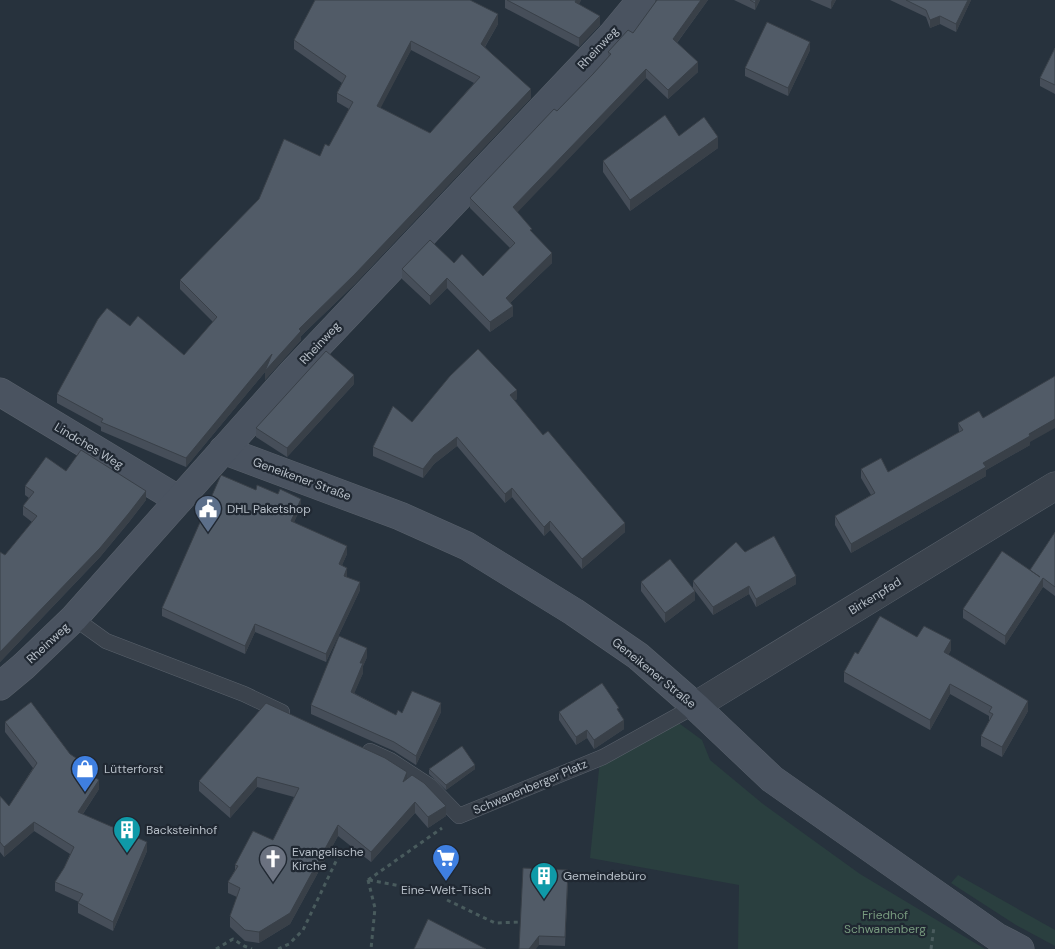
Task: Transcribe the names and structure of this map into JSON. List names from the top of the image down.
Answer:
{
  "streets": {
    "street": [
      "Rheinweg",
      "Lindches Weg",
      "Geneikener Straße",
      "Birkenpfad"
    ],
    "lane": ["Schwanenberger Platz"]
  },
  "crossings": [
    ["Rheinweg", "Lindches Weg"],
    ["Rheinweg", "Geneikener Straße"],
    ["Geneikener Straße", "Birkenpfad"],
    ["Geneikener Straße", "Schwanenberger Platz"],
    ["Birkenpfad", "Schwanenberger Platz"]
  ],
  "parks": ["Friedhof Schwanenberg"],
  "places": {
    "public building": ["DHL Paketshop"],
    "shop": ["Lütterforst"],
    "building": ["Backsteinhof", "Gemeindebüro"],
    "supermarket": ["Eine-Welt-Tisch"],
    "church": ["Evangelische Kirche"]
  }
}
